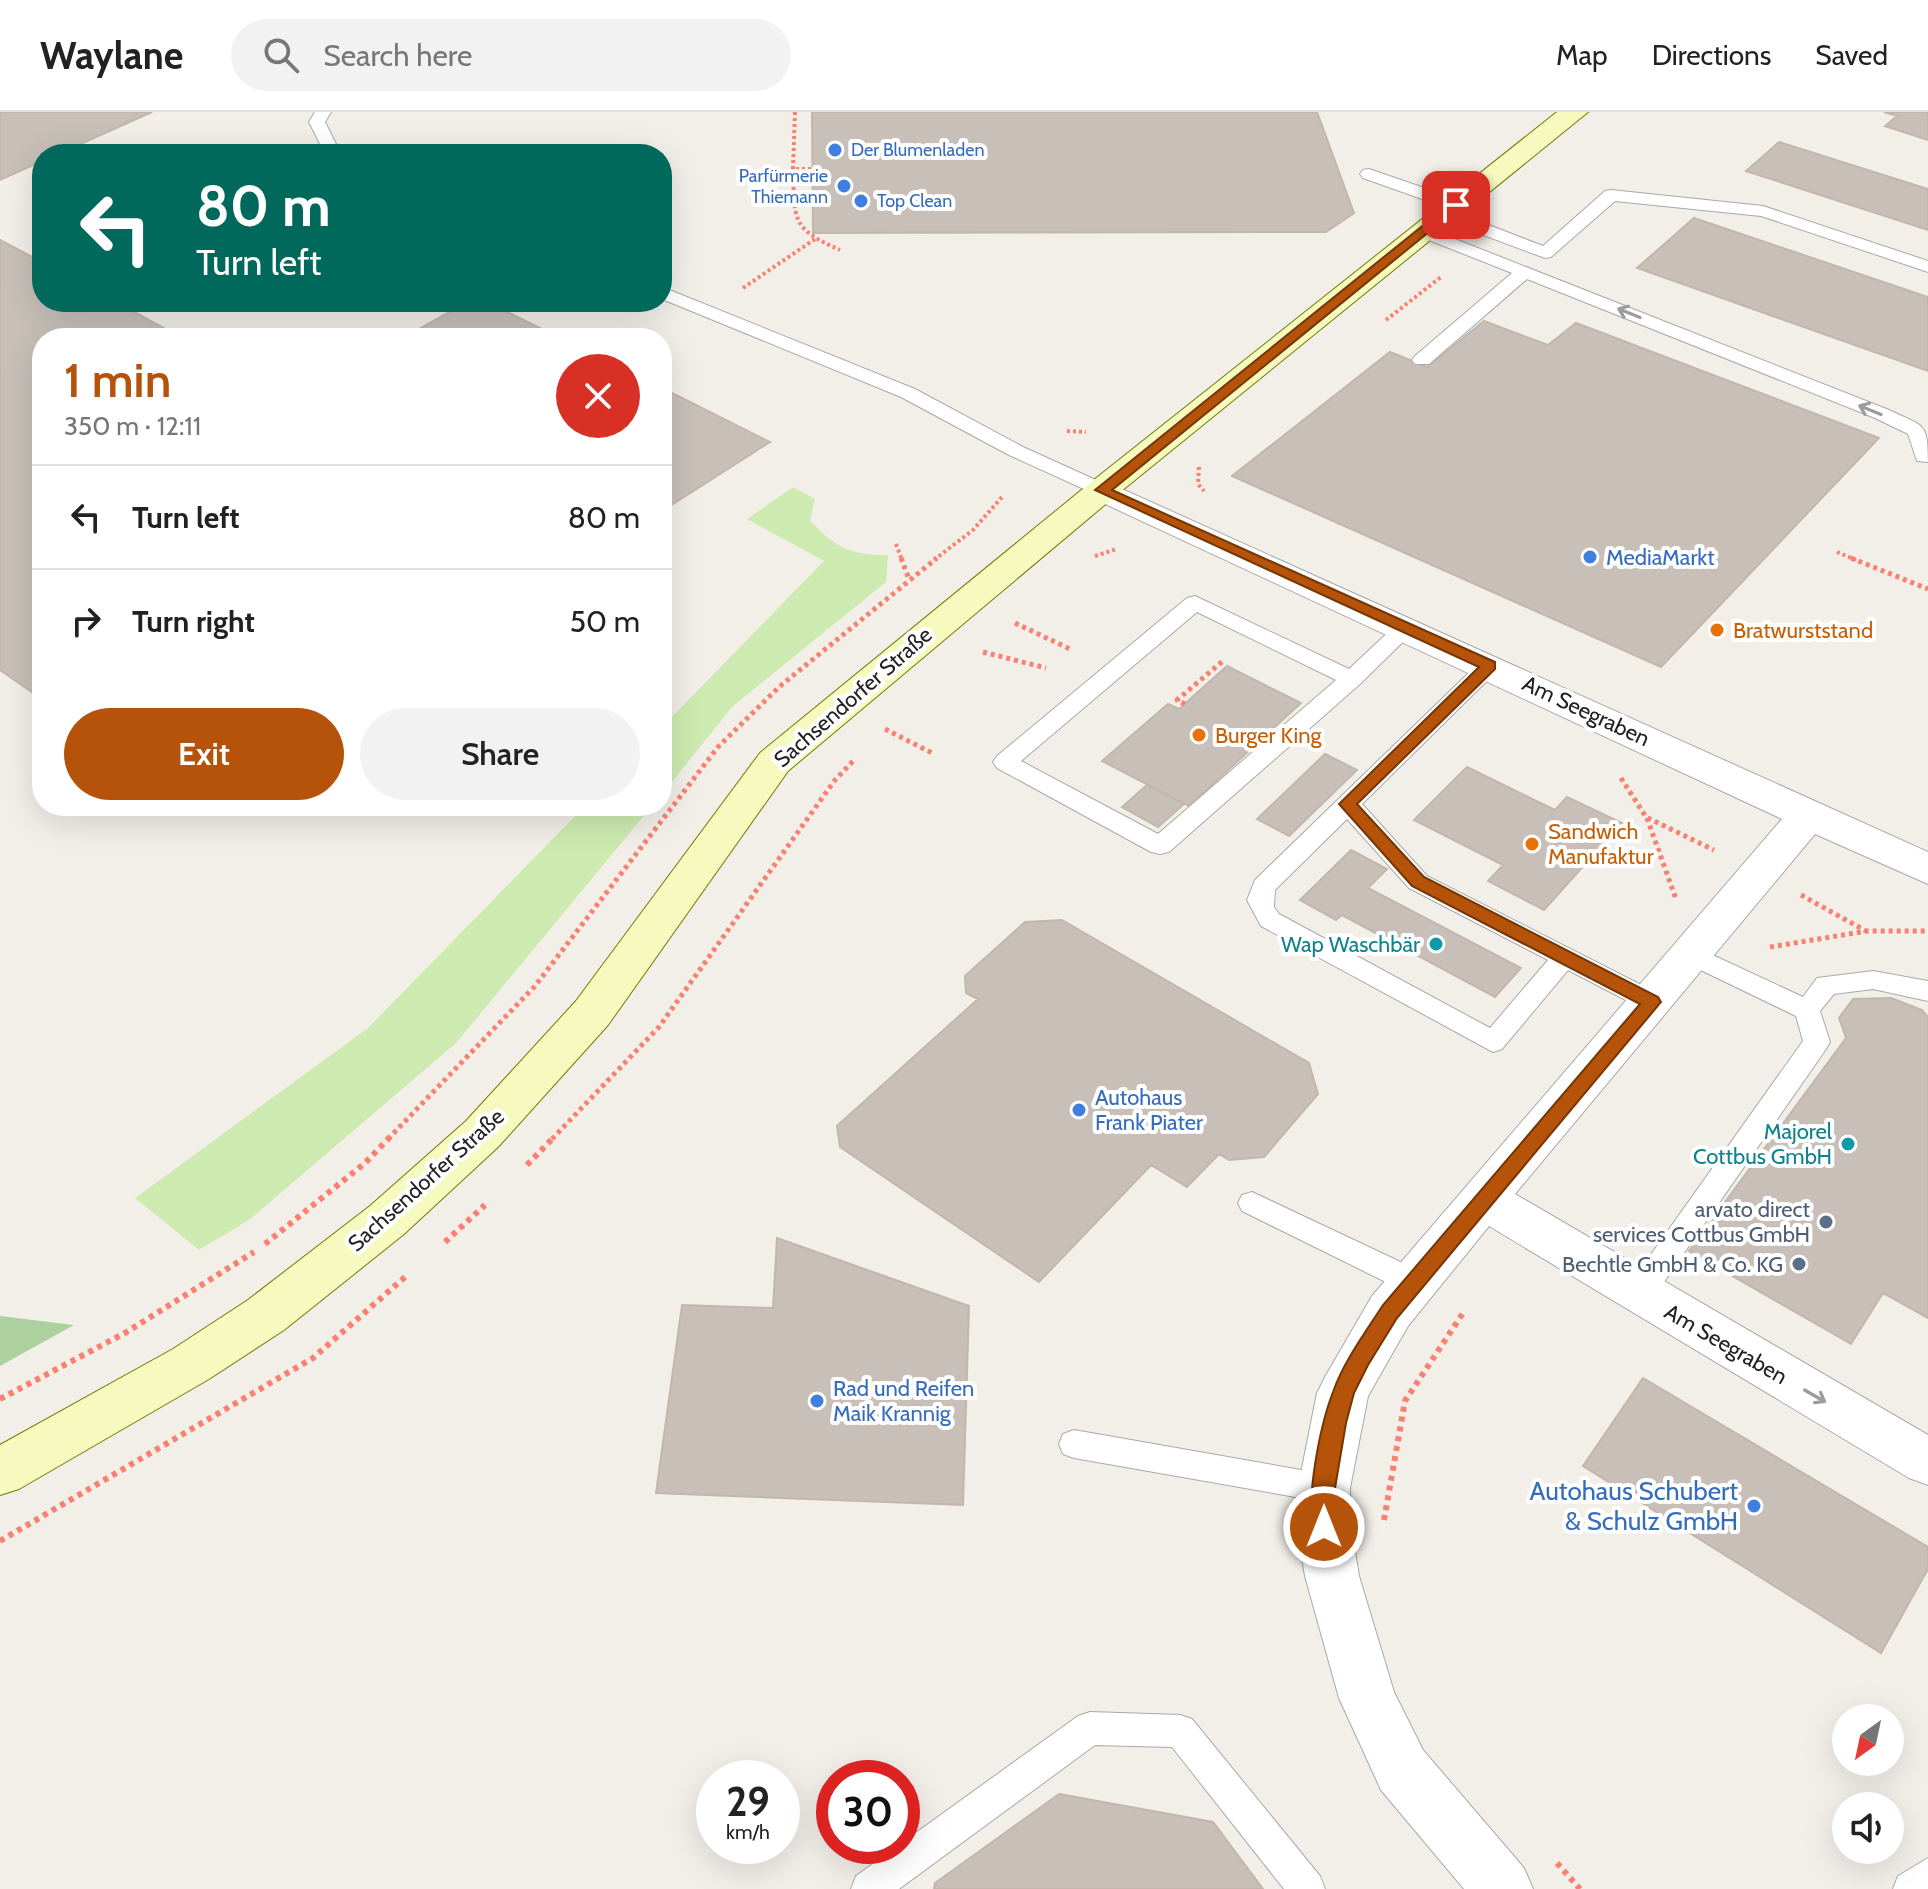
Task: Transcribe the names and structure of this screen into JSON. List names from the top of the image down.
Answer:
{
  "streets": {
    "main road": ["Sachsendorfer Straße"],
    "street": ["Am Seegraben"]
  },
  "crossings": [
    ["Sachsendorfer Straße", "Am Seegraben"]
  ],
  "places": [
    "Der Blumenladen",
    "Parfürmerie Thiemann",
    "Top Clean",
    "MediaMarkt",
    "Bratwurststand",
    "Burger King",
    "Sandwich Manufaktur",
    "Wap Waschbär",
    "Autohaus Frank Piater",
    "Majorel Cottbus GmbH",
    "arvato direct services Cottbus GmbH",
    "Bechtle GmbH & Co. KG",
    "Rad und Reifen Maik Krannig",
    "Autohaus Schubert & Schulz GmbH"
  ],
  "north": "bottom left",
  "page": {
    "header": "Waylane",
    "search": "Search here",
    "nav": ["Map", "Directions", "Saved"],
    "turn": ["80 m", "Turn left"],
    "heading": ["1 min", "350 m · 12:11"],
    "list": [
      {
        "name": "Turn left",
        "value": "80 m"
      },
      {
        "name": "Turn right",
        "value": "50 m"
      }
    ],
    "buttons": ["Exit", "Share"],
    "speed": "29 km/h",
    "limit": "30"
  }
}
